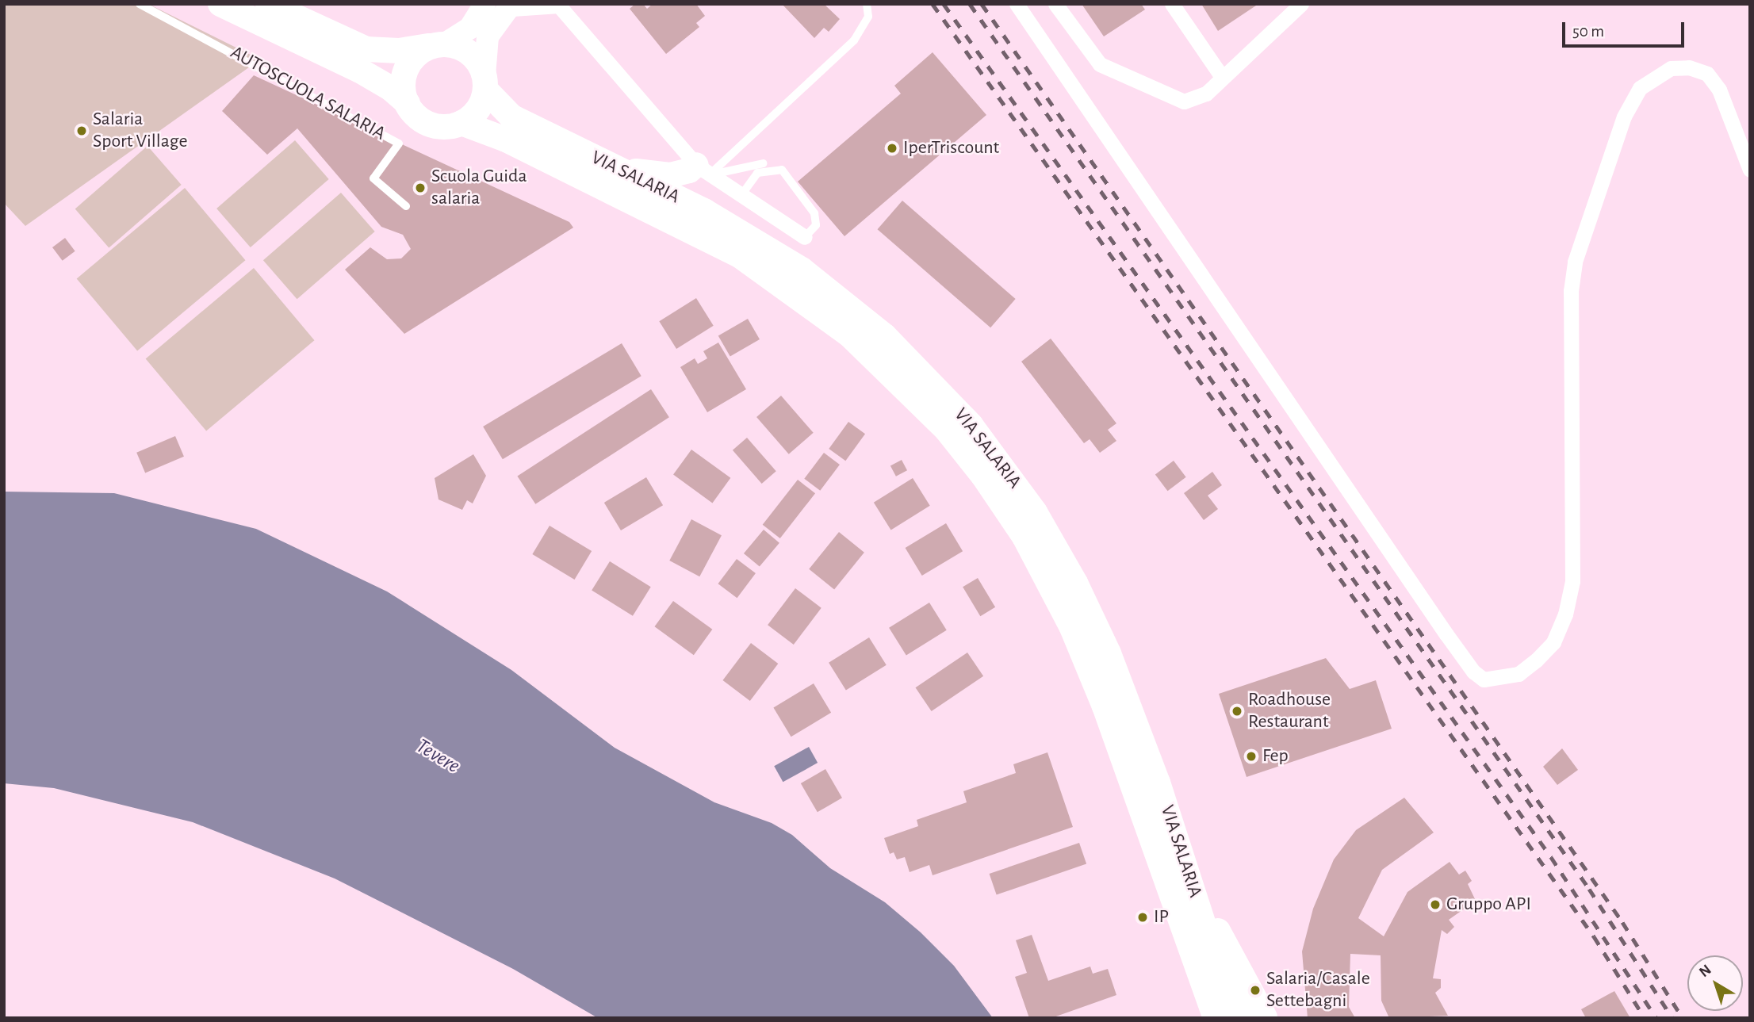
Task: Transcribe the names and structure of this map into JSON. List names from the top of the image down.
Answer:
{
  "streets": {
    "main road": ["VIA SALARIA"],
    "lane": ["AUTOSCUOLA SALARIA"]
  },
  "water": ["Tevere"],
  "places": [
    "Salaria Sport Village",
    "IperTriscount",
    "Scuola Guida salaria",
    "Roadhouse Restaurant",
    "Fep",
    "Gruppo API",
    "IP",
    "Salaria/Casale Settebagni"
  ],
  "scale_bar": "50 m",
  "north": "top left"
}
